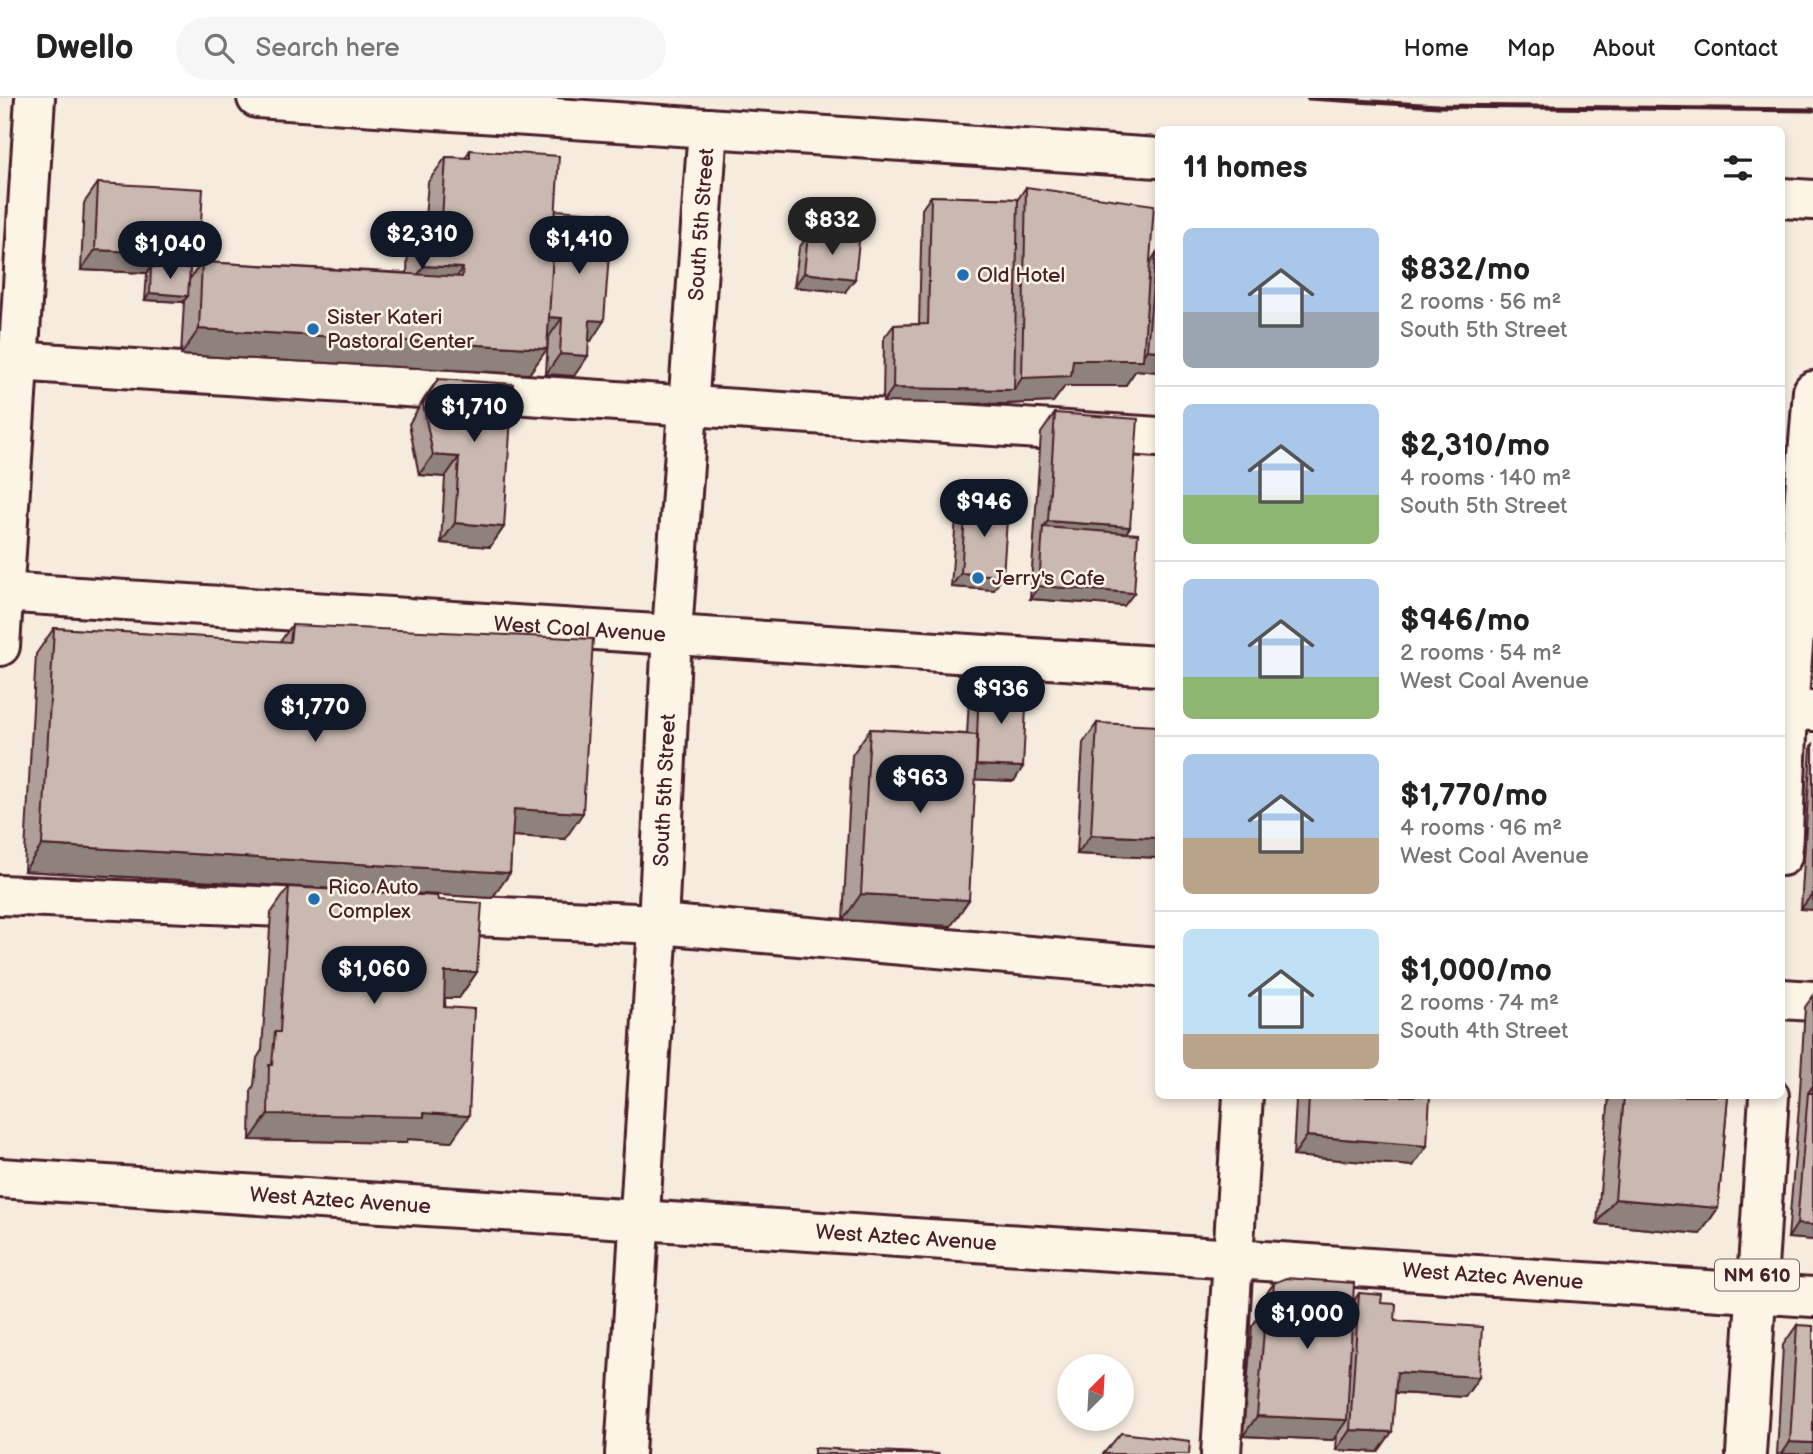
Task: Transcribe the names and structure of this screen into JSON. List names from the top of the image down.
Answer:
{
  "streets": {
    "main road": [
      "South 5th Street",
      "West Coal Avenue",
      "West Aztec Avenue",
      "NM 610"
    ]
  },
  "crossings": [
    ["South 5th Street", "West Coal Avenue"],
    ["South 5th Street", "West Aztec Avenue"],
    ["West Aztec Avenue", "NM 610"]
  ],
  "places": [
    "Old Hotel",
    "Sister Kateri Pastoral Center",
    "Jerry's Cafe",
    "Rico Auto Complex"
  ],
  "north": "top right",
  "page": {
    "header": "Dwello",
    "search": "Search here",
    "nav": [
      "Home",
      "Map",
      "About",
      "Contact"
    ],
    "heading": "11 homes",
    "price": [
      "$832",
      "$2,310",
      "$1,410",
      "$1,040",
      "$1,710",
      "$946",
      "$936",
      "$1,770",
      "$963",
      "$1,060",
      "$1,000"
    ],
    "list": [
      {
        "name": "$832/mo",
        "note": "2 rooms · 56 m² · South 5th Street"
      },
      {
        "name": "$2,310/mo",
        "note": "4 rooms · 140 m² · South 5th Street"
      },
      {
        "name": "$946/mo",
        "note": "2 rooms · 54 m² · West Coal Avenue"
      },
      {
        "name": "$1,770/mo",
        "note": "4 rooms · 96 m² · West Coal Avenue"
      },
      {
        "name": "$1,000/mo",
        "note": "2 rooms · 74 m² · South 4th Street"
      }
    ]
  }
}
